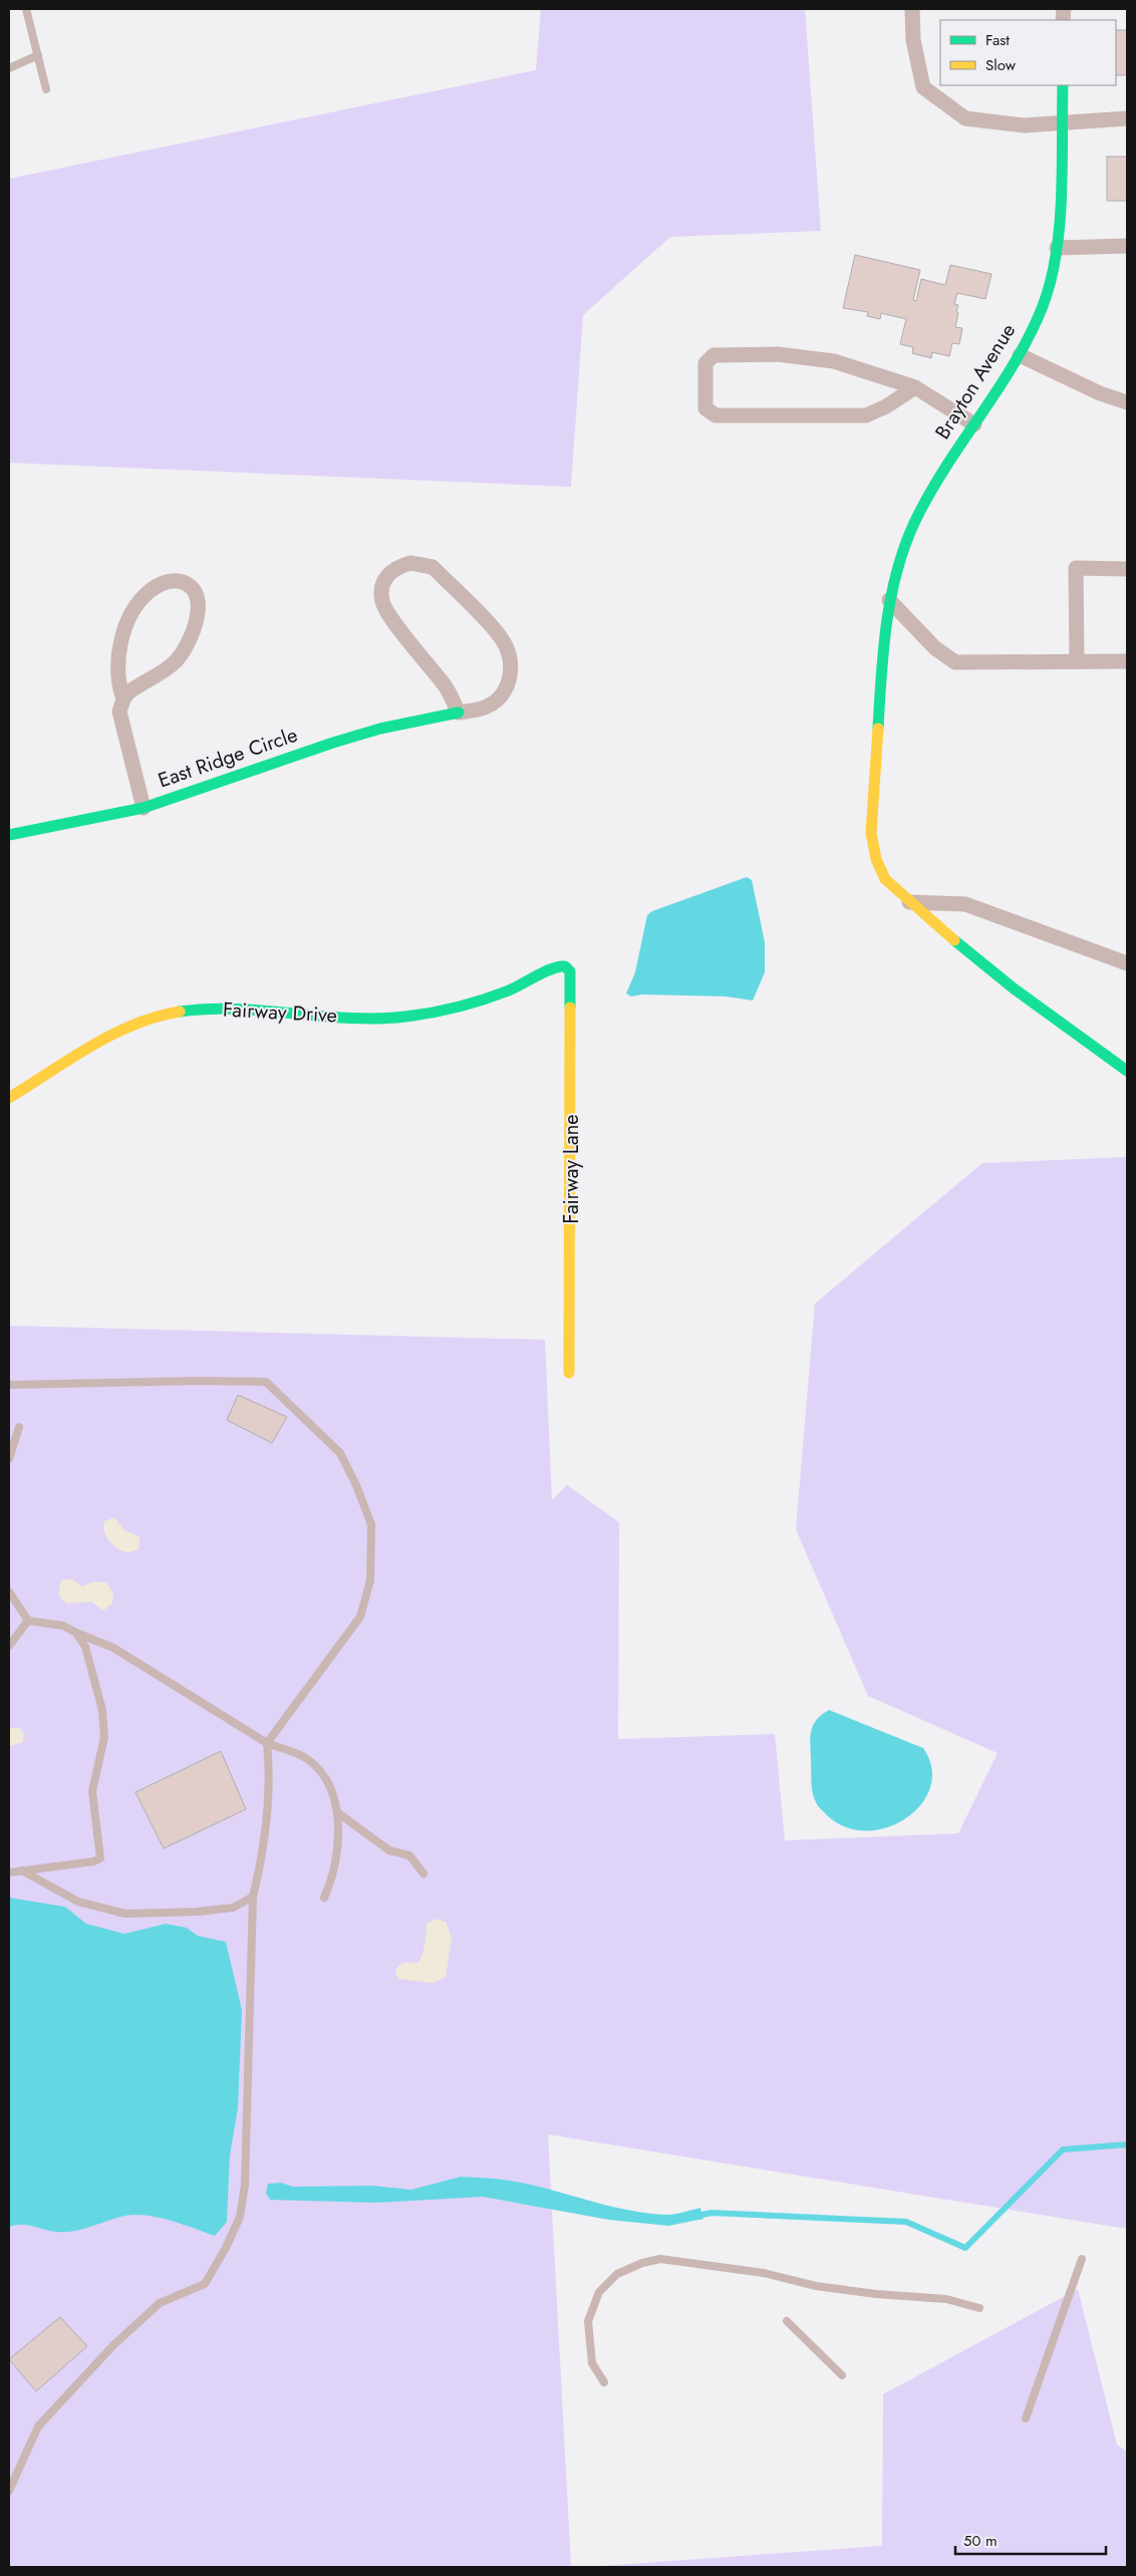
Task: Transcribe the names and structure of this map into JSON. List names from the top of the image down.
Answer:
{
  "streets": {
    "street": [
      "Brayton Avenue",
      "East Ridge Circle",
      "Fairway Drive",
      "Fairway Lane"
    ]
  },
  "crossings": [
    ["Fairway Drive", "Fairway Lane"]
  ],
  "legend": ["Fast", "Slow"],
  "scale_bar": "50 m"
}
